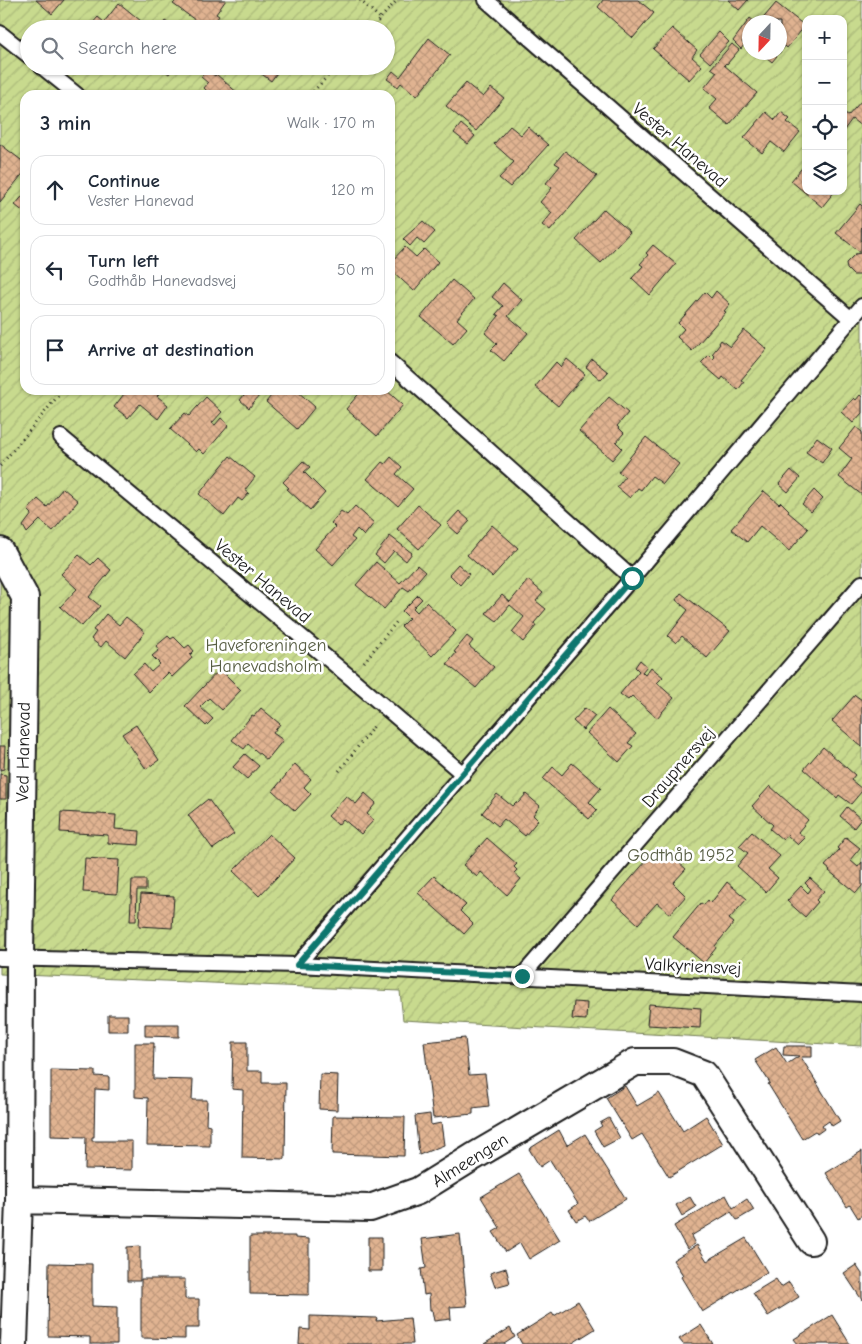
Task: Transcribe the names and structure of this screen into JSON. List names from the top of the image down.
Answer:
{
  "streets": {
    "street": ["Ved Hanevad", "Almeengen"],
    "lane": ["Vester Hanevad", "Draupnersvej", "Valkyriensvej"]
  },
  "crossings": [
    ["Ved Hanevad", "Almeengen"],
    ["Draupnersvej", "Valkyriensvej"]
  ],
  "parks": ["Haveforeningen Hanevadsholm", "Godthåb 1952"],
  "north": "bottom",
  "page": {
    "map_buttons": ["+", "−"],
    "search": "Search here",
    "heading": ["3 min", "Walk · 170 m"],
    "list": [
      ["Continue", "Vester Hanevad", "120 m"],
      ["Turn left", "Godthåb Hanevadsvej", "50 m"],
      "Arrive at destination"
    ]
  }
}
